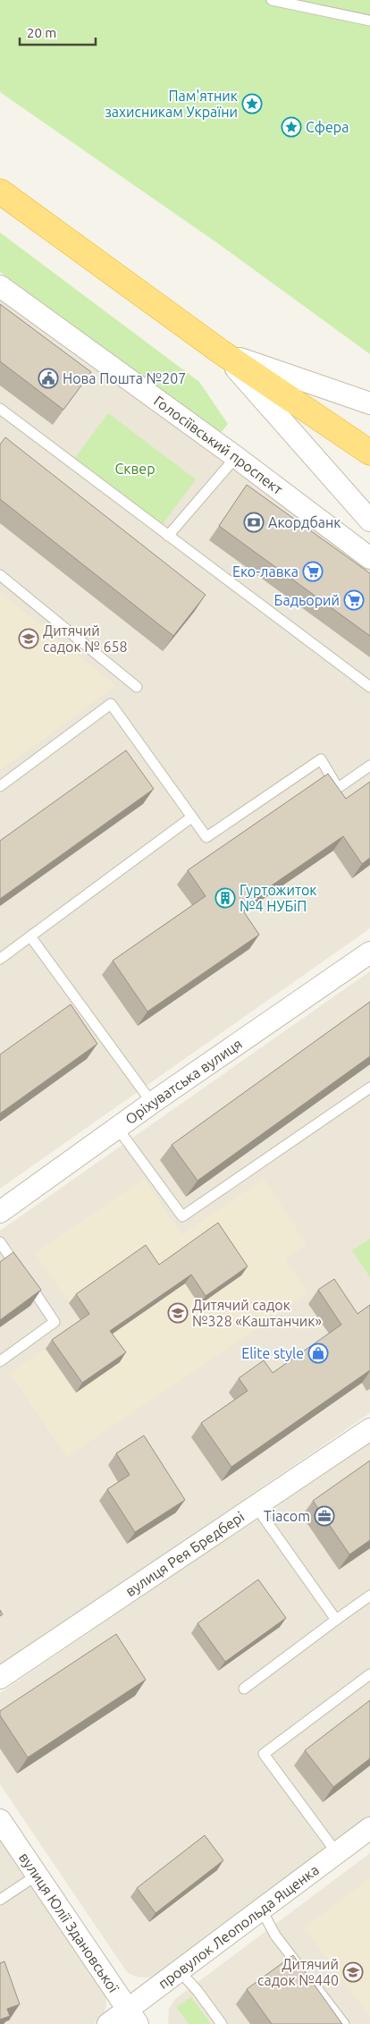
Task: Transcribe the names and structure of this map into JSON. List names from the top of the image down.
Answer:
{
  "streets": {
    "street": [
      "Голосіївський проспект",
      "Оріхуватська вулиця",
      "вулиця Рея Бредбері",
      "вулиця Юлії Здановської",
      "провулок Леопольда Ященка"
    ]
  },
  "crossings": [
    ["вулиця Юлії Здановської", "провулок Леопольда Ященка"]
  ],
  "parks": ["Сквер"],
  "places": {
    "place": ["Пам'ятник захисникам України", "Сфера"],
    "public building": ["Нова Пошта №207"],
    "bank": ["Акордбанк"],
    "supermarket": ["Еко-лавка", "Бадьорий"],
    "school or university": ["Дитячий садок № 658", "Дитячий садок №328 «Каштанчик»", "Дитячий садок №440"],
    "building": ["Гуртожиток №4 НУБіП"],
    "shop": ["Elite style"],
    "office": ["Tiacom"]
  },
  "scale_bar": "20 m"
}
